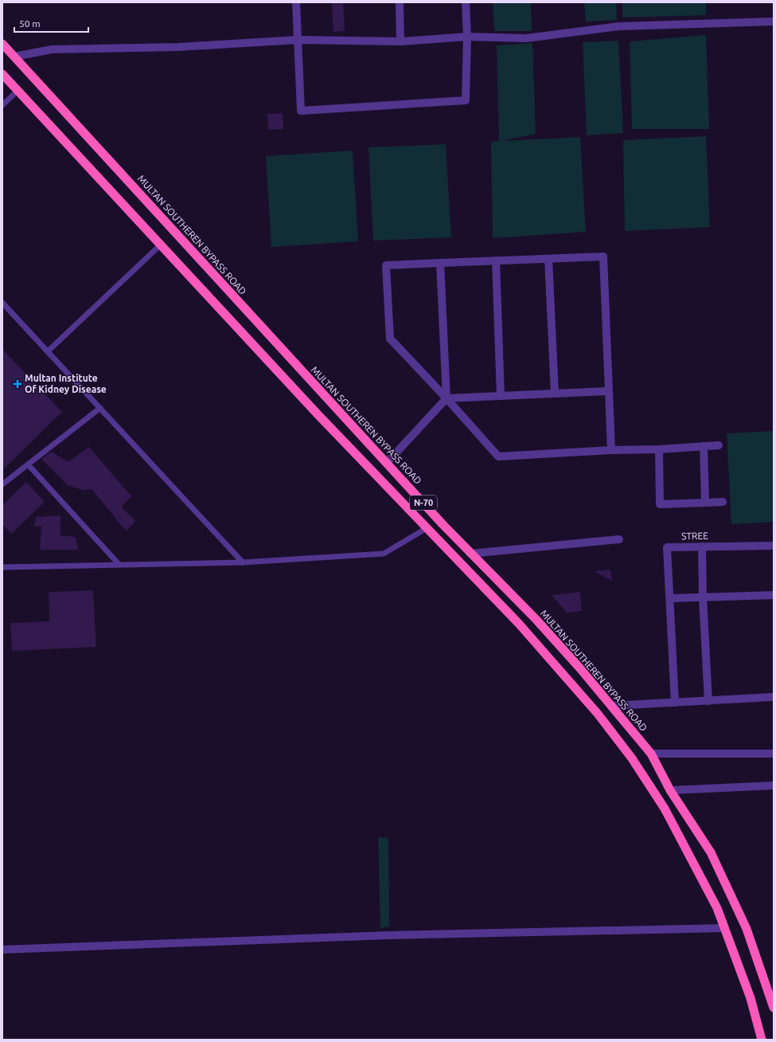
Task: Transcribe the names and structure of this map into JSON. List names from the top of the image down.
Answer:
{
  "streets": {
    "highway": ["MULTAN SOUTHEREN BYPASS ROAD", "N-70"],
    "street": ["STREE"]
  },
  "places": {
    "health": ["Multan Institute Of Kidney Disease"]
  },
  "scale_bar": "50 m"
}
